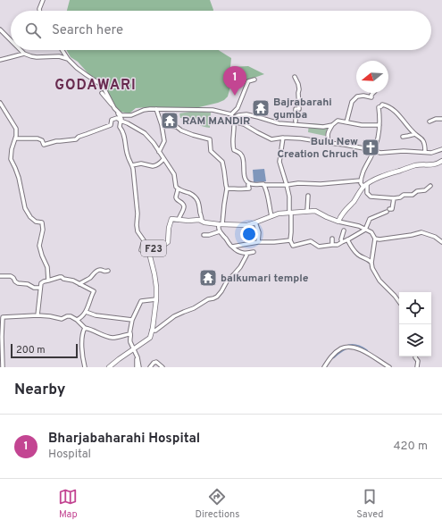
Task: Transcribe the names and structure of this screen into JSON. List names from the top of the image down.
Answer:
{
  "streets": {
    "main road": ["F23"]
  },
  "districts": ["GODAWARI"],
  "places": {
    "temple": ["Bajrabarahi gumba", "RAM MANDIR", "balkumari temple"],
    "church": ["Bulu New Creation Chruch"]
  },
  "scale_bar": "200 m",
  "north": "left",
  "page": {
    "search": "Search here",
    "pins": "1",
    "scale": "200 m",
    "heading": "Nearby",
    "list": [
      {
        "mark": "1",
        "name": "Bharjabaharahi Hospital",
        "note": "Hospital",
        "value": "420 m"
      }
    ],
    "nav": ["Map", "Directions", "Saved"]
  }
}
